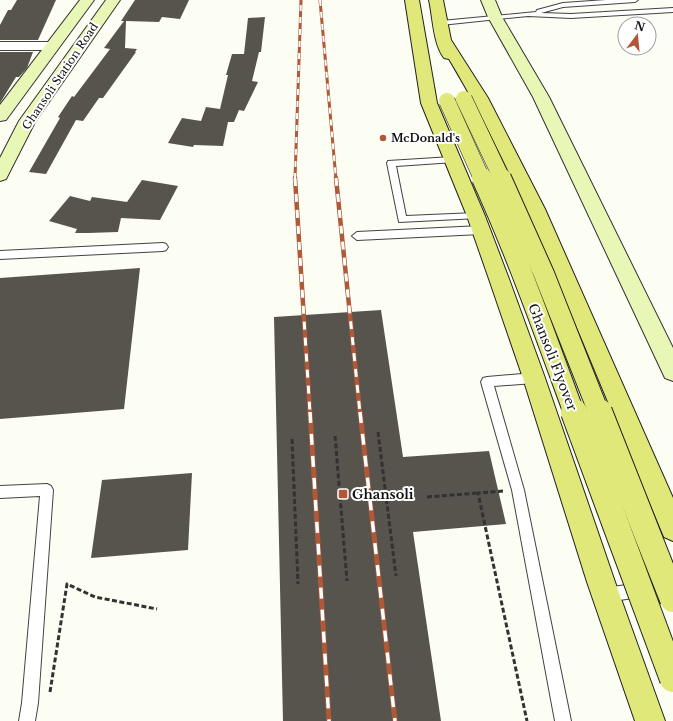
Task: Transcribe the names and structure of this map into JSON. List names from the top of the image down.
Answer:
{
  "streets": {
    "main road": ["Ghansoli Flyover"],
    "street": ["Ghansoli Station Road"]
  },
  "places": {
    "other": ["McDonald's"],
    "transit": ["Ghansoli"]
  },
  "north": "top"
}
